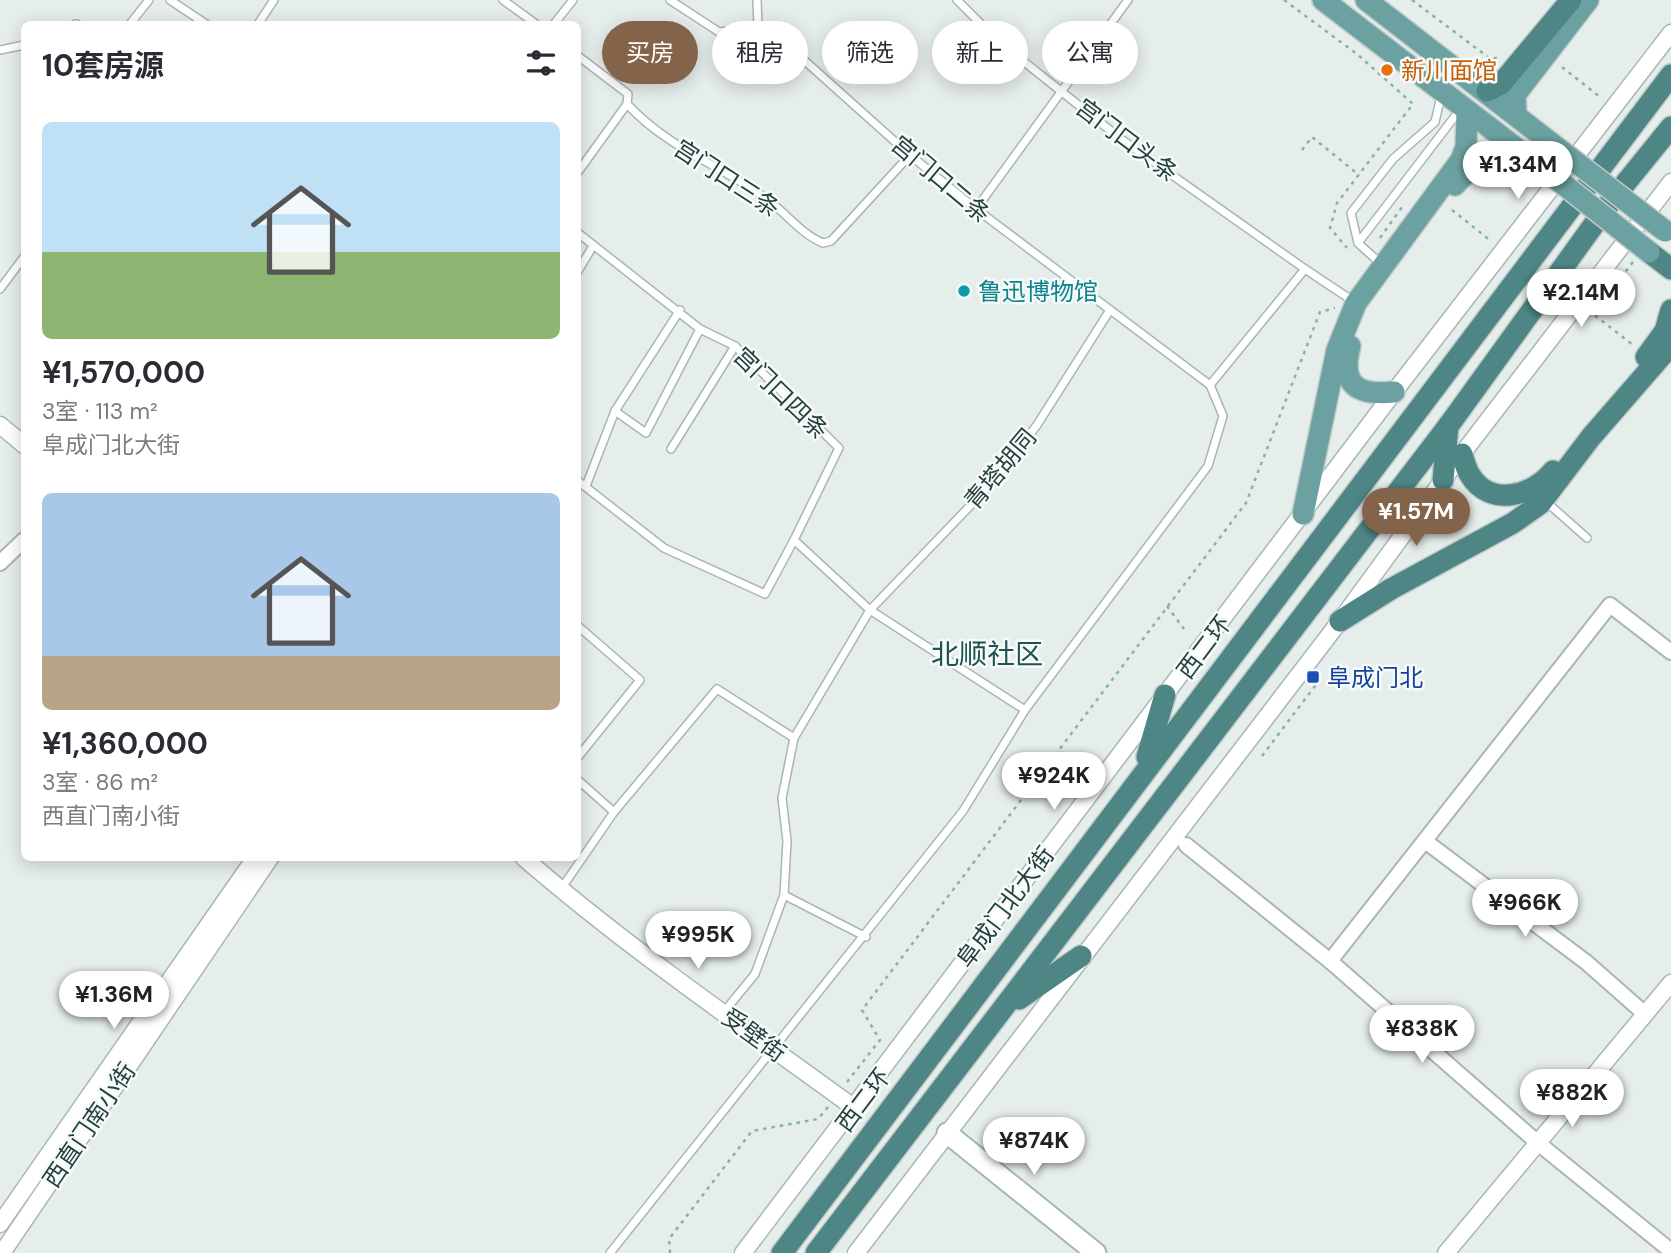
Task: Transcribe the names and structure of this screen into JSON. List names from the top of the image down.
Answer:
{
  "streets": {
    "highway": ["西二环"],
    "street": ["阜成门北大街", "受壁街", "西直门南小街"],
    "lane": [
      "宫门口头条",
      "宫门口三条",
      "宫门口二条",
      "宫门口四条",
      "青塔胡同"
    ]
  },
  "crossings": [
    ["宫门口三条", "宫门口二条"],
    ["宫门口二条", "青塔胡同"],
    ["青塔胡同", "受壁街"],
    ["阜成门北大街", "受壁街"]
  ],
  "districts": ["北顺社区"],
  "places": {
    "other": ["新川面馆", "鲁迅博物馆"],
    "transit": ["阜成门北"]
  },
  "page": {
    "chip": [
      "买房",
      "租房",
      "筛选",
      "新上",
      "公寓"
    ],
    "heading": "10套房源",
    "list": [
      {
        "name": "¥1,570,000",
        "note": "3室 · 113 m² · 阜成门北大街"
      },
      {
        "name": "¥1,360,000",
        "note": "3室 · 86 m² · 西直门南小街"
      }
    ],
    "price": [
      "¥1.34M",
      "¥2.14M",
      "¥1.57M",
      "¥924K",
      "¥966K",
      "¥995K",
      "¥1.36M",
      "¥838K",
      "¥882K",
      "¥874K"
    ]
  }
}
